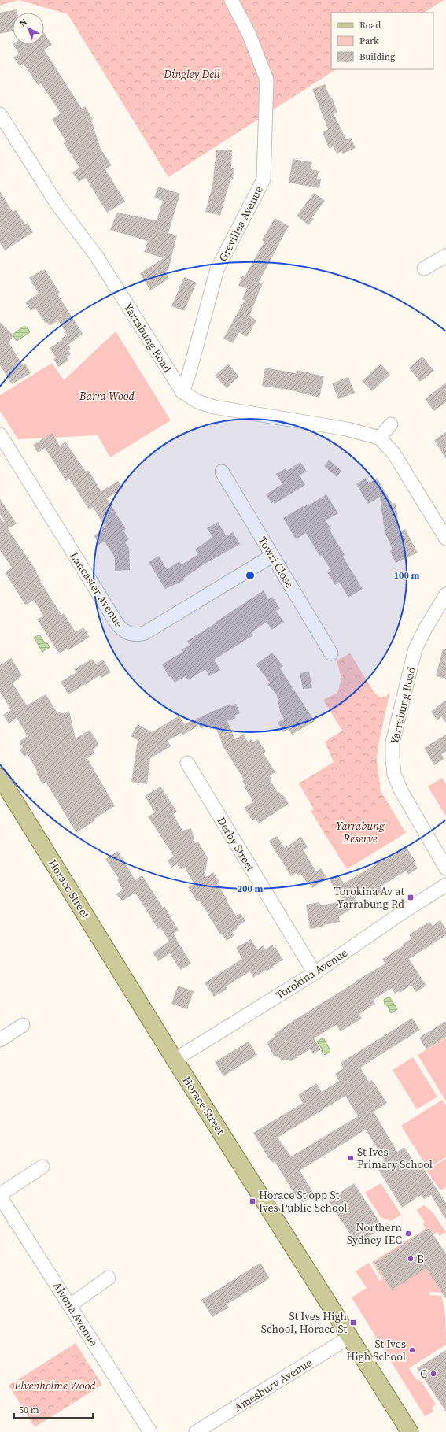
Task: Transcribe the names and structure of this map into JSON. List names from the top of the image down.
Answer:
{
  "streets": {
    "main road": ["Horace Street"],
    "street": [
      "Grevillea Avenue",
      "Yarrabung Road",
      "Towri Close",
      "Lancaster Avenue",
      "Derby Street",
      "Torokina Avenue",
      "Alvona Avenue",
      "Amesbury Avenue"
    ]
  },
  "crossings": [
    ["Grevillea Avenue", "Yarrabung Road"],
    ["Towri Close", "Lancaster Avenue"],
    ["Derby Street", "Torokina Avenue"],
    ["Horace Street", "Torokina Avenue"],
    ["Horace Street", "Amesbury Avenue"]
  ],
  "parks": [
    "Dingley Dell",
    "Barra Wood",
    "Yarrabung Reserve",
    "Elvenholme Wood"
  ],
  "places": {
    "transit": ["Torokina Av at Yarrabung Rd", "Horace St opp St Ives Public School", "St Ives High School, Horace St"],
    "other": [
      "St Ives Primary School",
      "Northern Sydney IEC",
      "B",
      "St Ives High School",
      "C"
    ]
  },
  "legend": ["Road", "Park", "Building"],
  "scale_bar": "50 m",
  "north": "top left",
  "rings": ["100 m", "200 m"]
}
